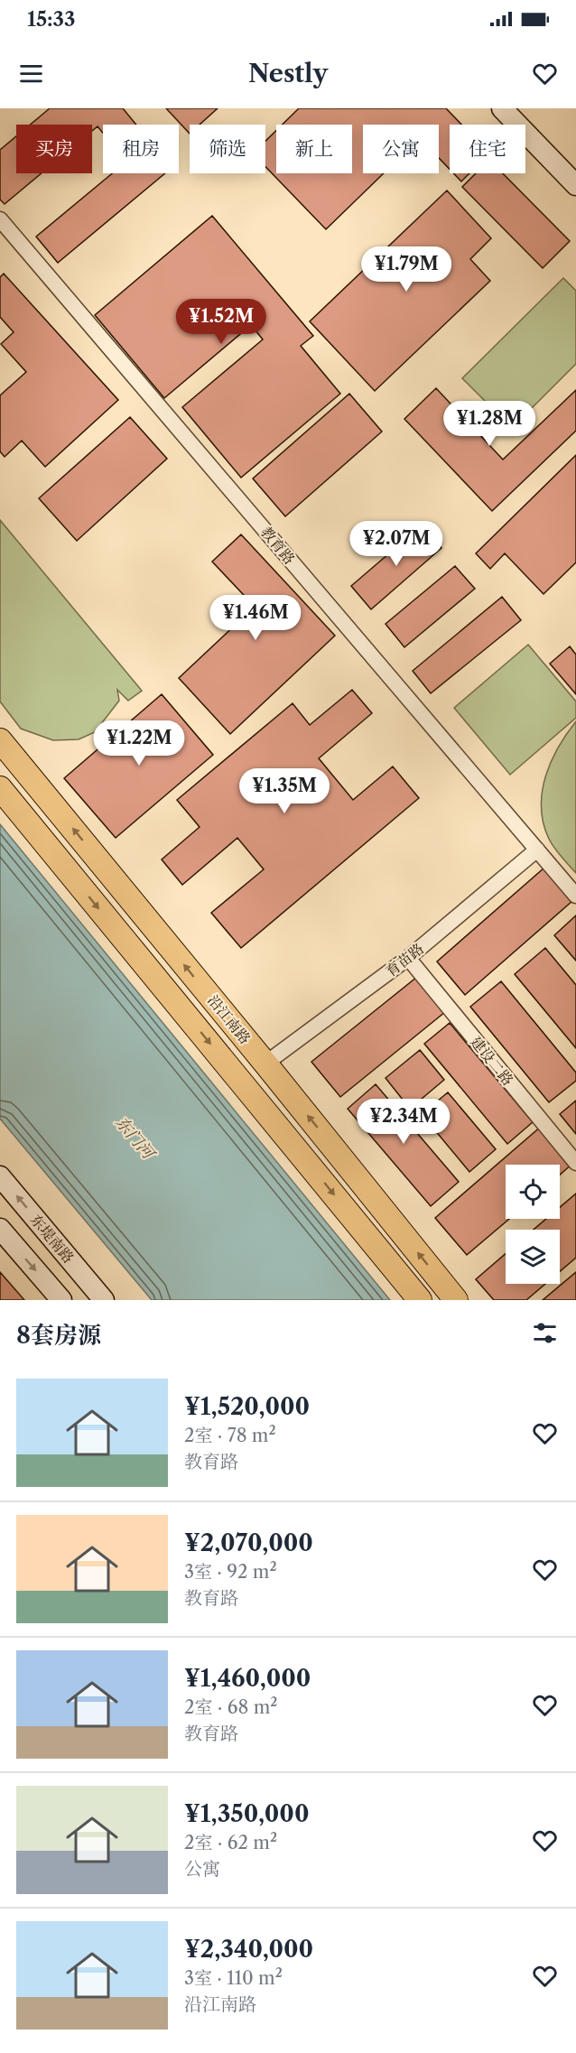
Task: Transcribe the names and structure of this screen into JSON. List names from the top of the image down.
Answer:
{
  "streets": {
    "main road": ["沿江南路", "东堤南路"],
    "street": ["教育路", "育苗路", "建设二路"]
  },
  "crossings": [
    ["教育路", "育苗路"],
    ["育苗路", "沿江南路"],
    ["育苗路", "建设二路"]
  ],
  "water": ["东门河"],
  "page": {
    "status": "15:33",
    "header": "Nestly",
    "chip": [
      "买房",
      "租房",
      "筛选",
      "新上",
      "公寓",
      "住宅"
    ],
    "price": [
      "¥1.79M",
      "¥1.52M",
      "¥1.28M",
      "¥2.07M",
      "¥1.46M",
      "¥1.22M",
      "¥1.35M",
      "¥2.34M"
    ],
    "heading": "8套房源",
    "list": [
      {
        "name": "¥1,520,000",
        "note": "2室 · 78 m² · 教育路"
      },
      {
        "name": "¥2,070,000",
        "note": "3室 · 92 m² · 教育路"
      },
      {
        "name": "¥1,460,000",
        "note": "2室 · 68 m² · 教育路"
      },
      {
        "name": "¥1,350,000",
        "note": "2室 · 62 m² · 公寓"
      },
      {
        "name": "¥2,340,000",
        "note": "3室 · 110 m² · 沿江南路"
      }
    ]
  }
}
